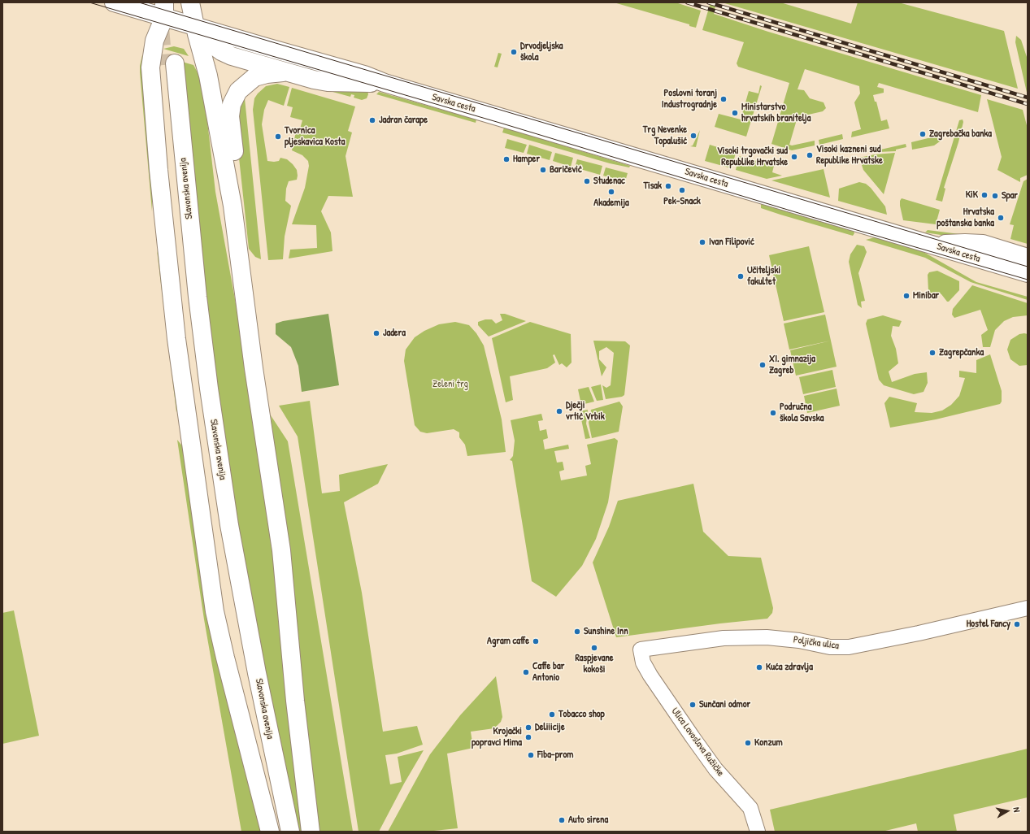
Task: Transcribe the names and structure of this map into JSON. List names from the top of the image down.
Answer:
{
  "streets": {
    "main road": ["Savska cesta", "Slavonska avenija"],
    "street": ["Poljička ulica", "Ulica Lavoslava Ružičke"]
  },
  "crossings": [
    ["Poljička ulica", "Ulica Lavoslava Ružičke"]
  ],
  "parks": ["Zeleni trg"],
  "places": [
    "Drvodjeljska škola",
    "Poslovni toranj Industrogradnje",
    "Ministarstvo hrvatskih branitelja",
    "Jadran čarape",
    "Zagrebačka banka",
    "Trg Nevenke Topalušić",
    "Tvornica pljeskavica Kosta",
    "Visoki kazneni sud Republike Hrvatske",
    "Visoki trgovački sud Republike Hrvatske",
    "Hamper",
    "Baričević",
    "Studenac",
    "Tisak",
    "Pek-Snack",
    "Akademija",
    "KiK",
    "Spar",
    "Hrvatska poštanska banka",
    "Ivan Filipović",
    "Učiteljski fakultet",
    "Minibar",
    "Jadera",
    "Zagrepčanka",
    "XI. gimnazija Zagreb",
    "Dječji vrtić Vrbik",
    "Područna škola Savska",
    "Hostel Fancy",
    "Sunshine Inn",
    "Agram caffe",
    "Raspjevane kokoši",
    "Kuća zdravlja",
    "Caffe bar Antonio",
    "Sunčani odmor",
    "Tobacco shop",
    "Deliiicije",
    "Krojački popravci Mima",
    "Konzum",
    "Fiba-prom",
    "Auto sirena"
  ],
  "north": "right"
}
